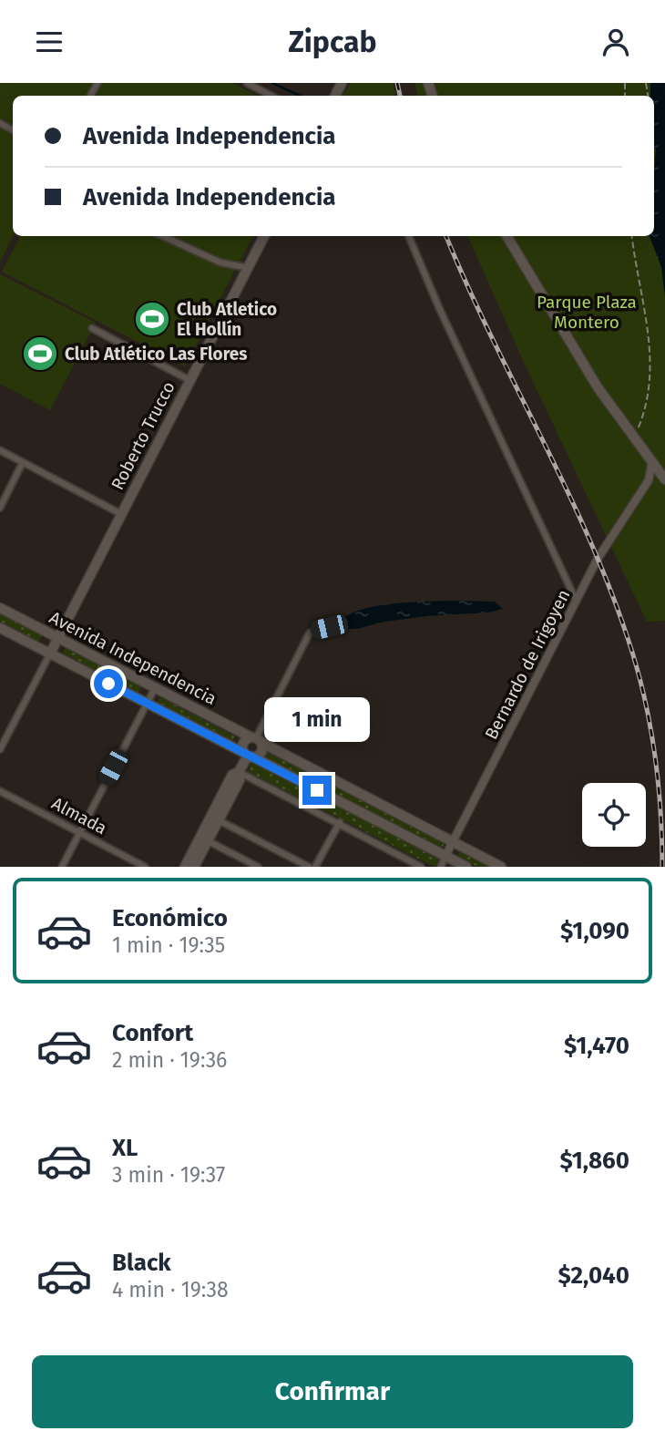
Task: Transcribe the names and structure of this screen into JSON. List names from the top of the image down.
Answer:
{
  "streets": {
    "main road": ["Roberto Trucco", "Avenida Independencia"],
    "street": ["Bernardo de Irigoyen", "Almada"]
  },
  "crossings": [
    ["Roberto Trucco", "Avenida Independencia"],
    ["Avenida Independencia", "Bernardo de Irigoyen"]
  ],
  "parks": ["Parque Plaza Montero"],
  "places": {
    "sports": ["Club Atletico El Hollín", "Club Atlético Las Flores"]
  },
  "page": {
    "header": "Zipcab",
    "banner": ["Avenida Independencia", "Avenida Independencia"],
    "bubble": "1 min",
    "list": [
      {
        "name": "Económico",
        "note": "1 min · 19:35",
        "value": "$1,090"
      },
      {
        "name": "Confort",
        "note": "2 min · 19:36",
        "value": "$1,470"
      },
      {
        "name": "XL",
        "note": "3 min · 19:37",
        "value": "$1,860"
      },
      {
        "name": "Black",
        "note": "4 min · 19:38",
        "value": "$2,040"
      }
    ],
    "buttons": "Confirmar"
  }
}
